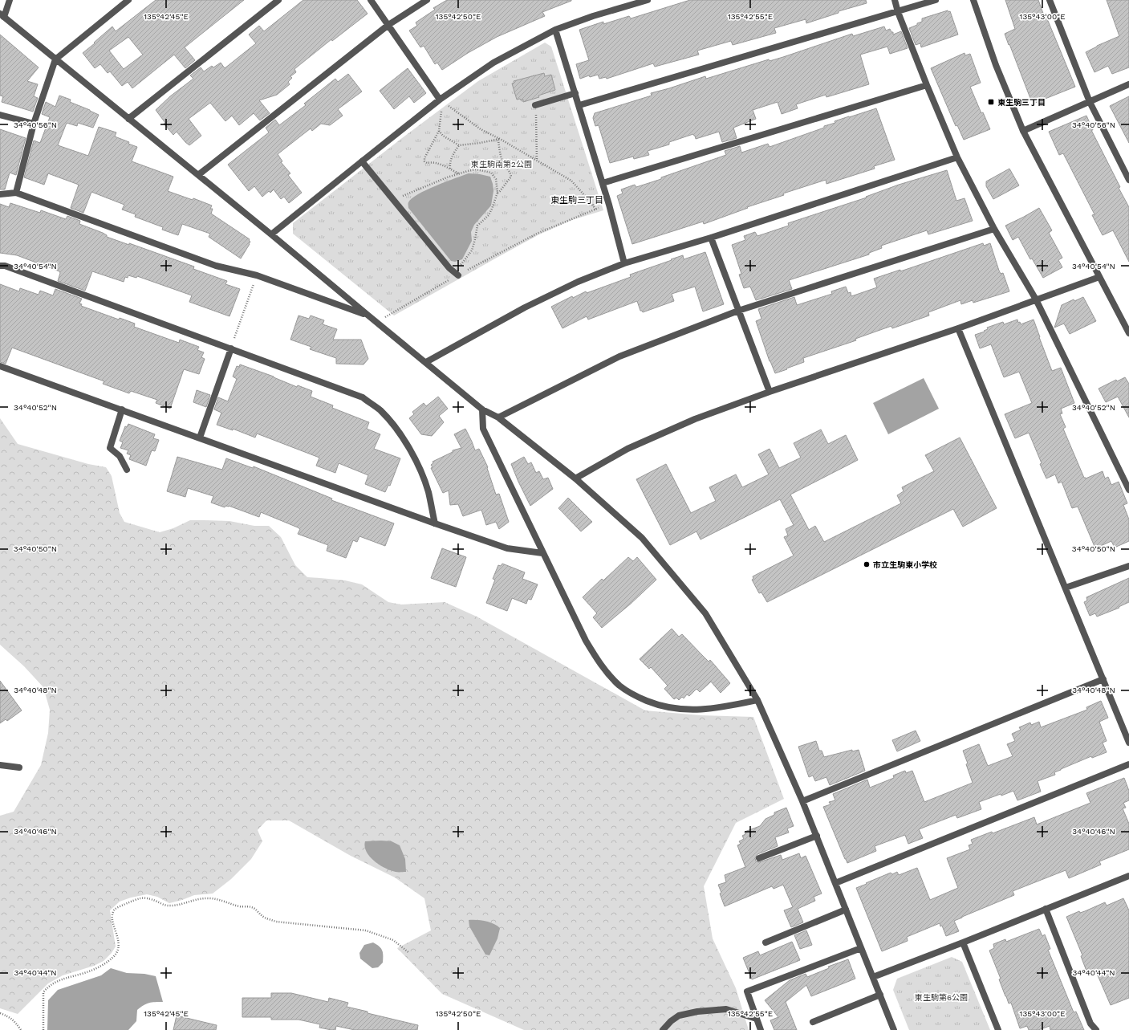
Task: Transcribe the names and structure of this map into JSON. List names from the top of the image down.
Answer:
{
  "districts": ["東生駒三丁目"],
  "parks": ["東生駒南第2公園", "東生駒第6公園"],
  "places": {
    "transit": ["東生駒三丁目"],
    "other": ["市立生駒東小学校"]
  },
  "coordinates": [
    "135°42'45\"E",
    "135°42'50\"E",
    "135°42'55\"E",
    "135°43'00\"E",
    "34°40'56\"N",
    "34°40'54\"N",
    "34°40'52\"N",
    "34°40'50\"N",
    "34°40'48\"N",
    "34°40'46\"N",
    "34°40'44\"N"
  ]
}
